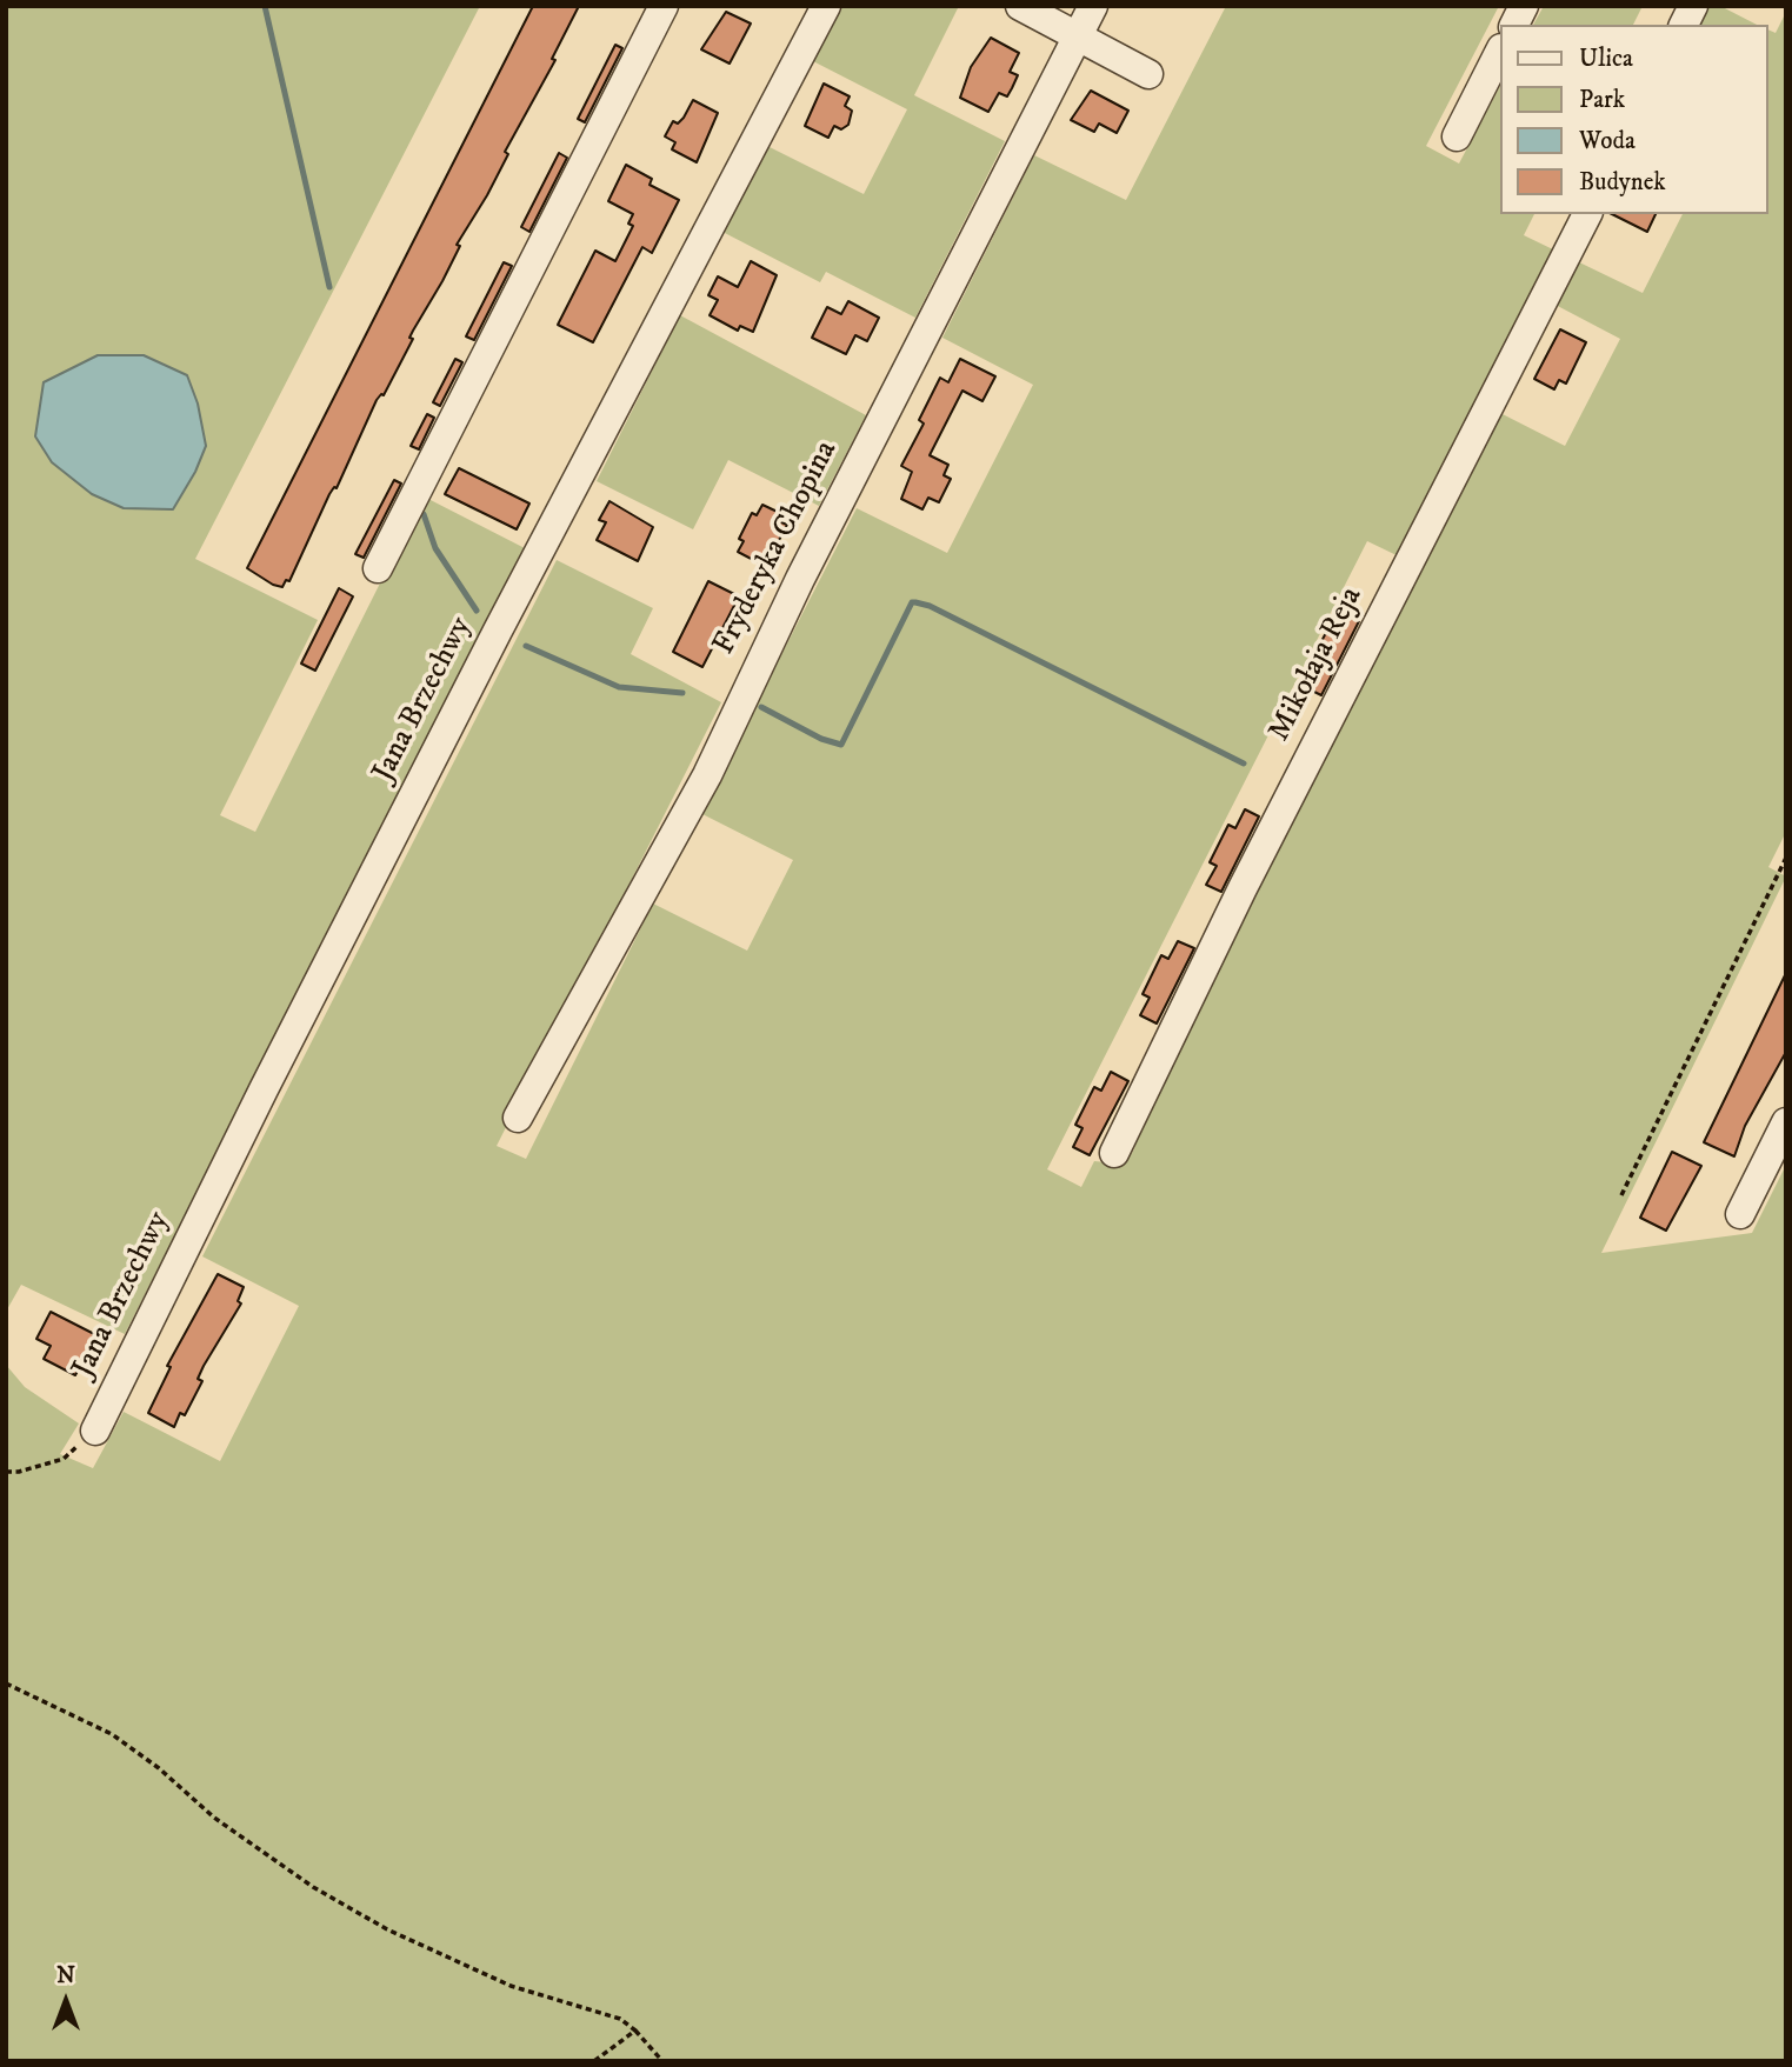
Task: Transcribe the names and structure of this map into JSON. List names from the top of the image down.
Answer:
{
  "streets": {
    "street": ["Fryderyka Chopina", "Mikołaja Reja", "Jana Brzechwy"]
  },
  "legend": [
    "Ulica",
    "Park",
    "Woda",
    "Budynek"
  ],
  "north": "top"
}
